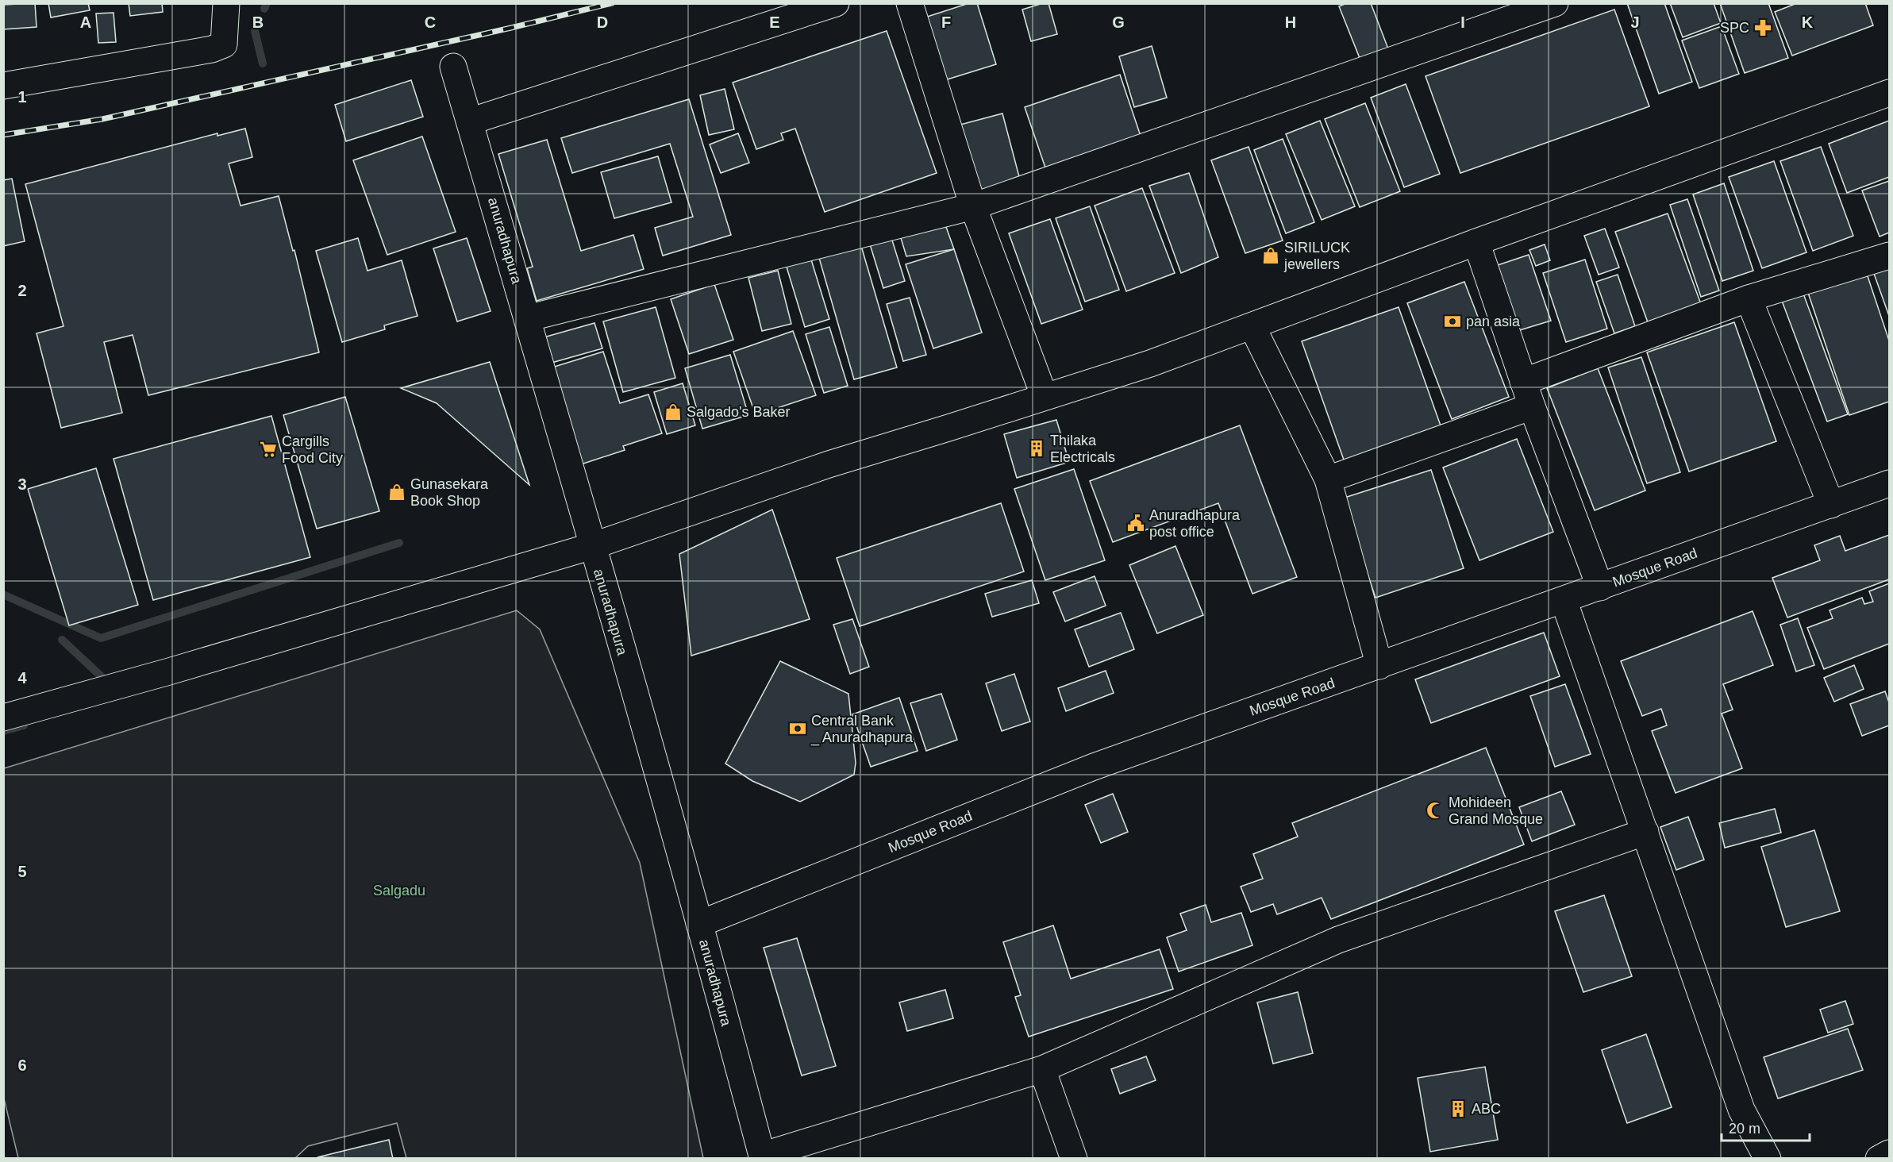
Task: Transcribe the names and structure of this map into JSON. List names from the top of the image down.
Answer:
{
  "streets": {
    "street": ["anuradhapura", "Mosque Road"]
  },
  "crossings": [
    ["anuradhapura", "Mosque Road"]
  ],
  "parks": ["Salgadu"],
  "places": {
    "pharmacy": ["SPC"],
    "shop": ["SIRILUCK jewellers", "Salgado's Baker", "Gunasekara Book Shop"],
    "bank": ["pan asia", "Central Bank _ Anuradhapura"],
    "building": ["Thilaka Electricals", "ABC"],
    "supermarket": ["Cargills Food City"],
    "public building": ["Anuradhapura post office"],
    "mosque": ["Mohideen Grand Mosque"]
  },
  "scale_bar": "20 m",
  "grid": {
    "columns": [
      "A",
      "B",
      "C",
      "D",
      "E",
      "F",
      "G",
      "H",
      "I",
      "J",
      "K"
    ],
    "rows": [
      "1",
      "2",
      "3",
      "4",
      "5",
      "6"
    ]
  }
}
